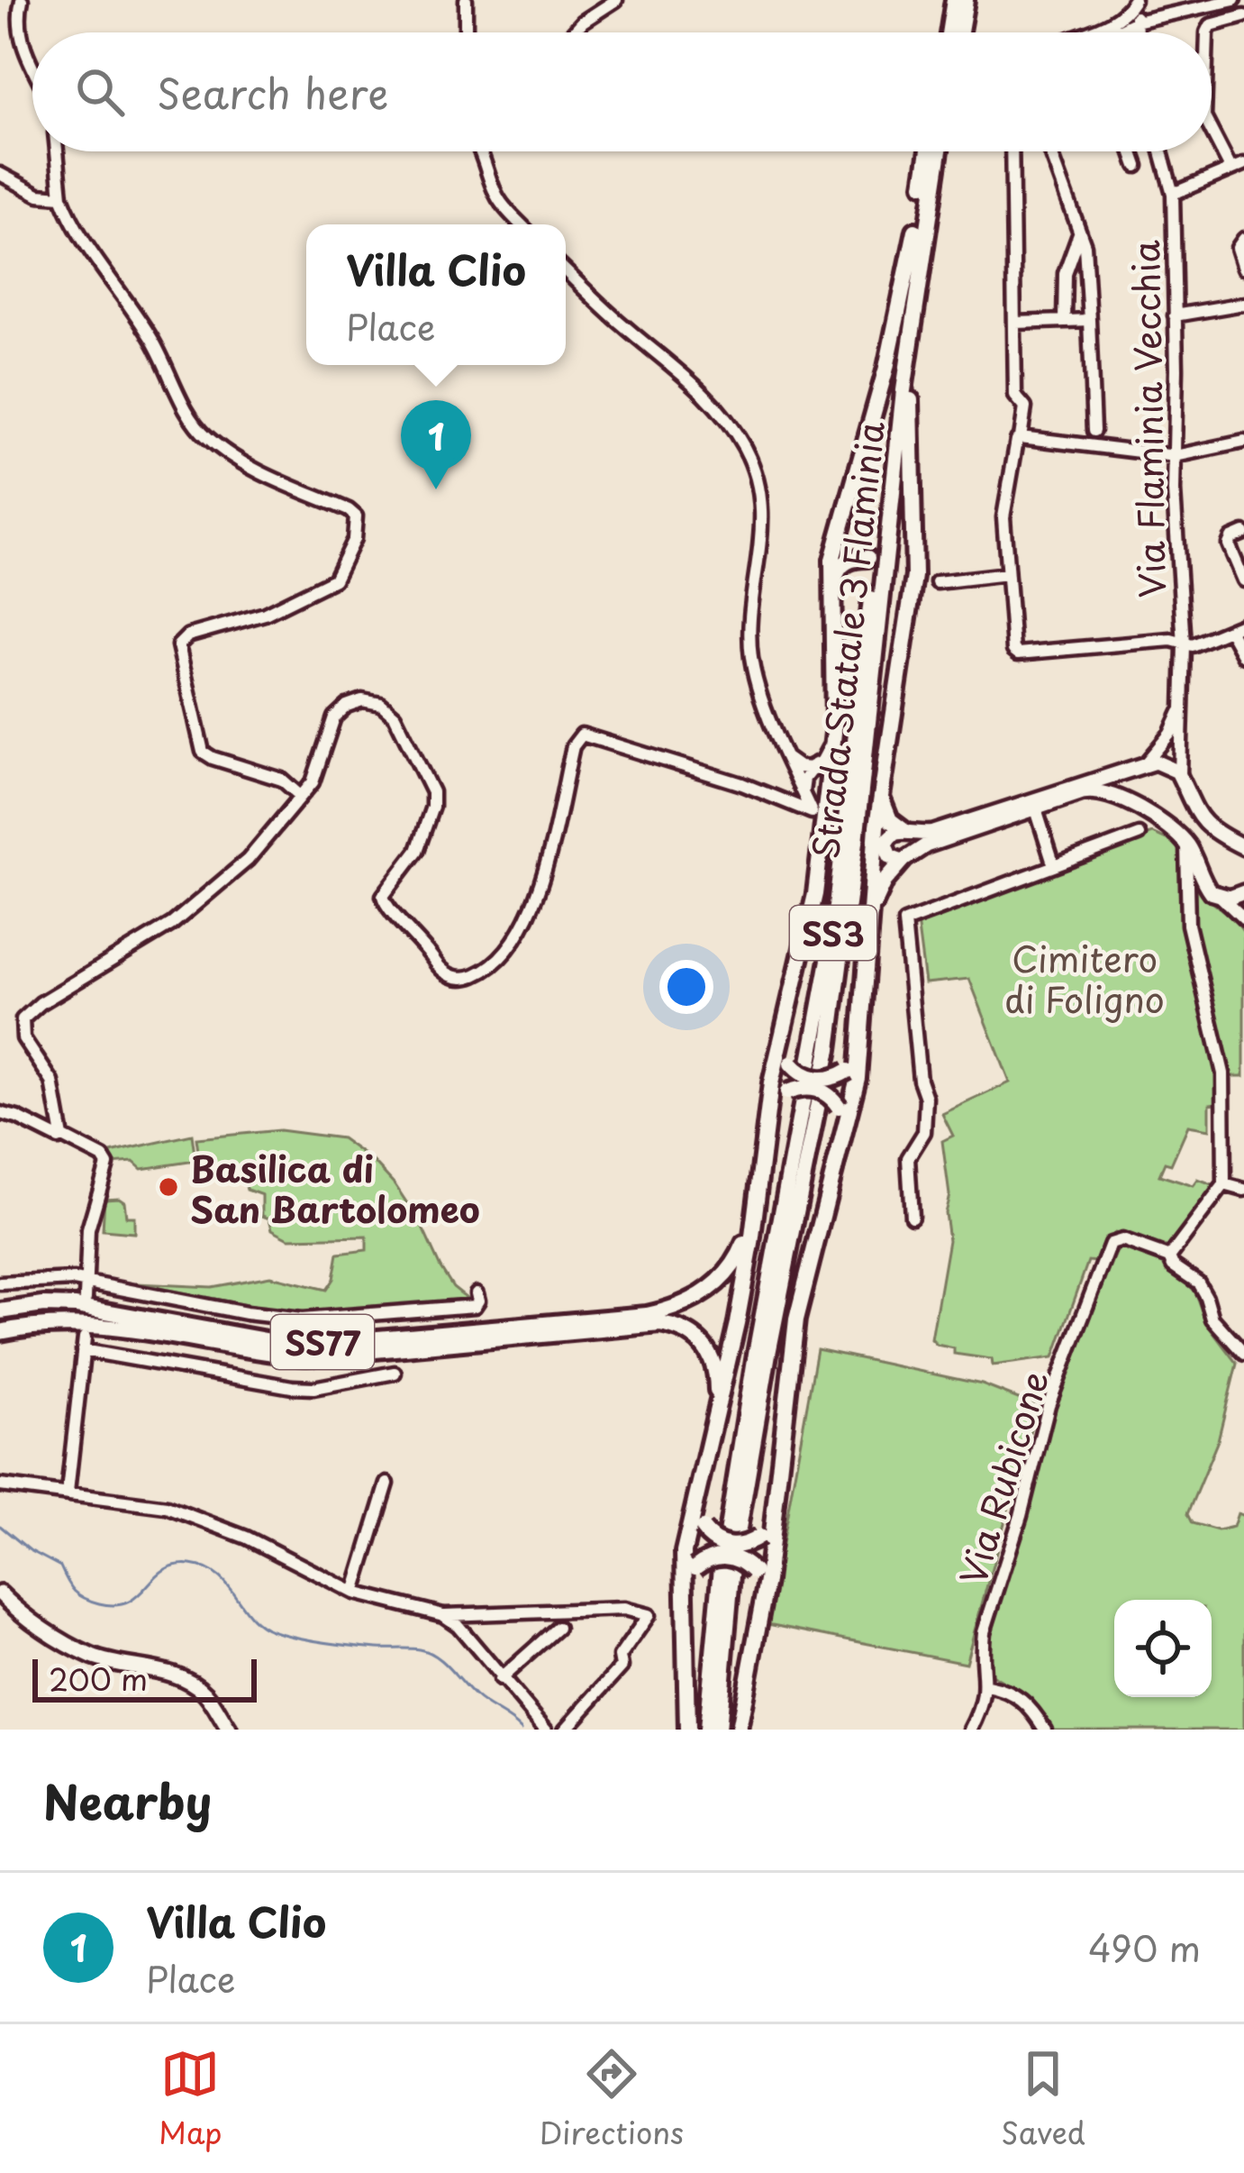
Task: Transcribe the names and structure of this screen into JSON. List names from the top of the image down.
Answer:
{
  "streets": {
    "highway": ["Strada Statale 3 Flaminia", "SS3", "SS77"],
    "main road": ["Via Flaminia Vecchia"],
    "street": ["Via Rubicone"]
  },
  "parks": ["Cimitero di Foligno"],
  "places": ["Basilica di San Bartolomeo"],
  "scale_bar": "200 m",
  "page": {
    "search": "Search here",
    "popup": ["Villa Clio", "Place"],
    "pins": "1",
    "scale": "200 m",
    "heading": "Nearby",
    "list": [
      {
        "mark": "1",
        "name": "Villa Clio",
        "note": "Place",
        "value": "490 m"
      }
    ],
    "nav": ["Map", "Directions", "Saved"]
  }
}
